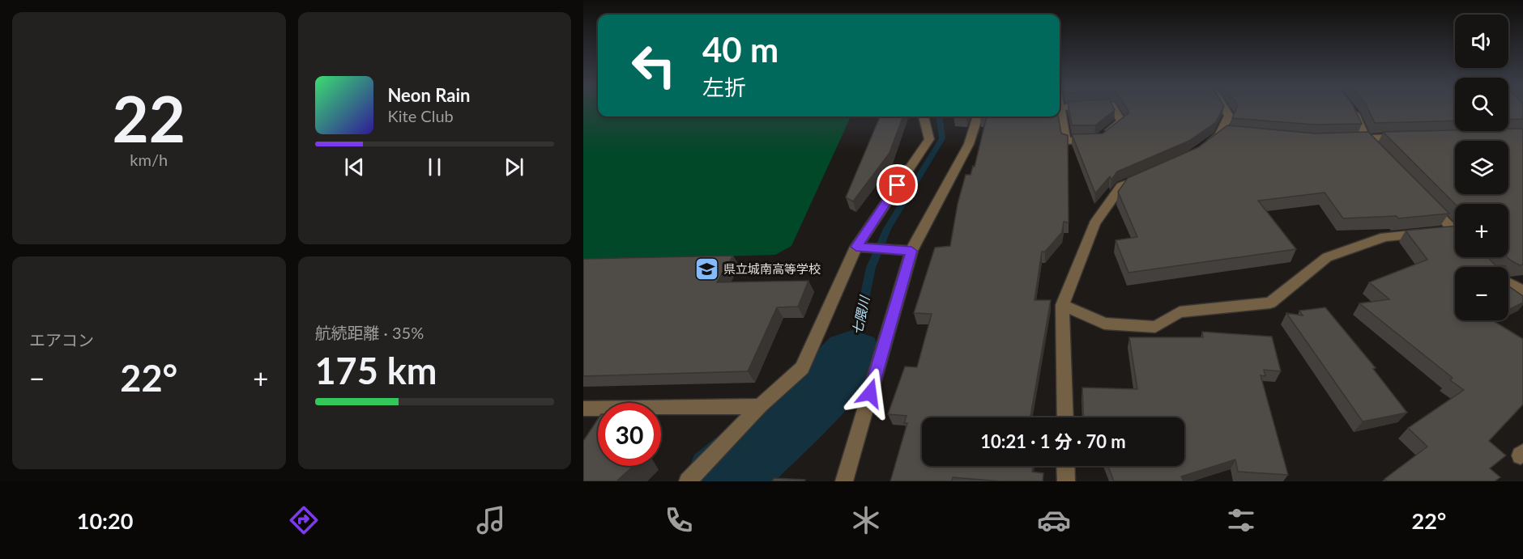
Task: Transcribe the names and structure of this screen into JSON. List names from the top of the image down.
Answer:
{
  "water": ["七隈川"],
  "places": {
    "school or university": ["県立城南高等学校"]
  },
  "page": {
    "tile": [
      ["22", "km/h"],
      "エアコン",
      ["航続距離 · 35%", "175 km"]
    ],
    "map_buttons": ["+", "−"],
    "turn": ["40 m", "左折"],
    "song": ["Neon Rain", "Kite Club"],
    "heat": ["−", "22°", "+"],
    "limit": "30",
    "trip": "10:21 · 1 分 · 70 m",
    "tabs": ["10:20", "22°"]
  }
}
